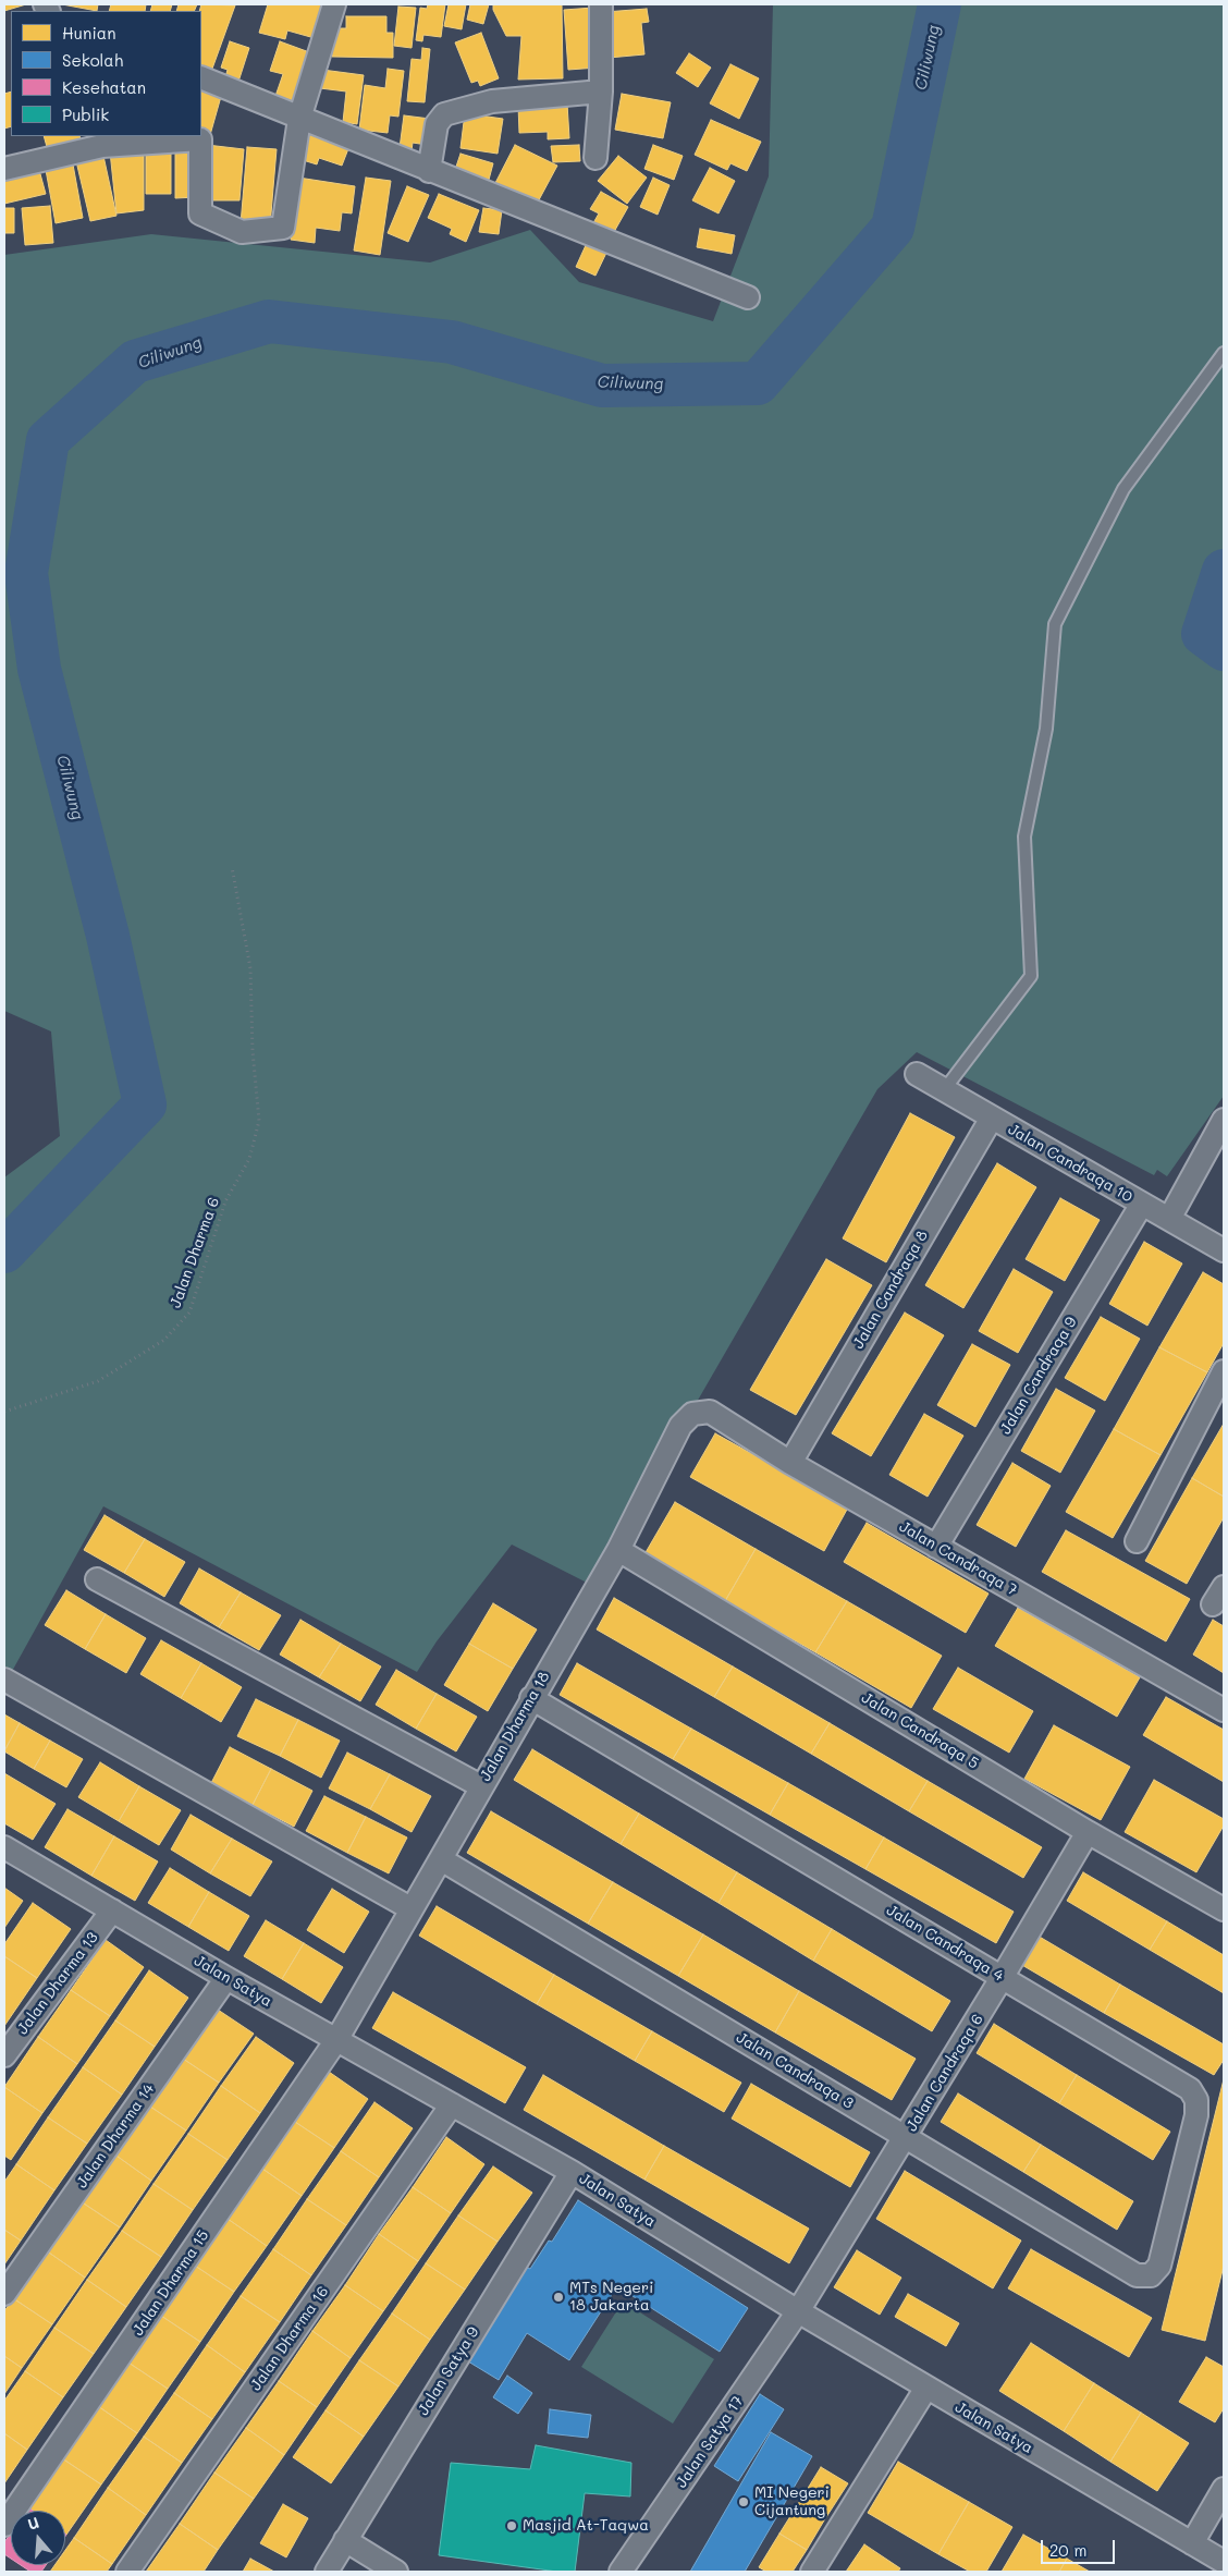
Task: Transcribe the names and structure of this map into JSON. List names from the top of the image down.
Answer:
{
  "streets": {
    "street": [
      "Jalan Candraqa 10",
      "Jalan Candraqa 8",
      "Jalan Candraqa 9",
      "Jalan Candraqa 7",
      "Jalan Dharma 18",
      "Jalan Candraqa 5",
      "Jalan Candraqa 4",
      "Jalan Satya",
      "Jalan Dharma 13",
      "Jalan Candraqa 3",
      "Jalan Candraqa 6",
      "Jalan Dharma 14",
      "Jalan Dharma 15",
      "Jalan Dharma 16",
      "Jalan Satya 9",
      "Jalan Satya 17"
    ],
    "path": ["Jalan Dharma 6"]
  },
  "crossings": [
    ["Jalan Candraqa 10", "Jalan Candraqa 8"],
    ["Jalan Candraqa 10", "Jalan Candraqa 9"],
    ["Jalan Candraqa 8", "Jalan Candraqa 7"],
    ["Jalan Candraqa 9", "Jalan Candraqa 7"],
    ["Jalan Candraqa 7", "Jalan Dharma 18"],
    ["Jalan Dharma 18", "Jalan Candraqa 5"],
    ["Jalan Dharma 18", "Jalan Candraqa 4"],
    ["Jalan Dharma 18", "Jalan Satya"],
    ["Jalan Dharma 18", "Jalan Candraqa 3"],
    ["Jalan Dharma 18", "Jalan Dharma 15"],
    ["Jalan Candraqa 5", "Jalan Candraqa 6"],
    ["Jalan Candraqa 4", "Jalan Candraqa 3"],
    ["Jalan Candraqa 4", "Jalan Candraqa 6"],
    ["Jalan Satya", "Jalan Dharma 13"],
    ["Jalan Satya", "Jalan Candraqa 6"],
    ["Jalan Satya", "Jalan Dharma 14"],
    ["Jalan Satya", "Jalan Dharma 15"],
    ["Jalan Satya", "Jalan Dharma 16"],
    ["Jalan Satya", "Jalan Satya 9"],
    ["Jalan Satya", "Jalan Satya 17"],
    ["Jalan Candraqa 3", "Jalan Candraqa 6"],
    ["Jalan Candraqa 6", "Jalan Satya 17"]
  ],
  "water": ["Ciliwung"],
  "places": ["MTs Negeri 18 Jakarta", "MI Negeri Cijantung", "Masjid At-Taqwa"],
  "legend": [
    "Hunian",
    "Sekolah",
    "Kesehatan",
    "Publik"
  ],
  "scale_bar": "20 m",
  "north": "top"
}
